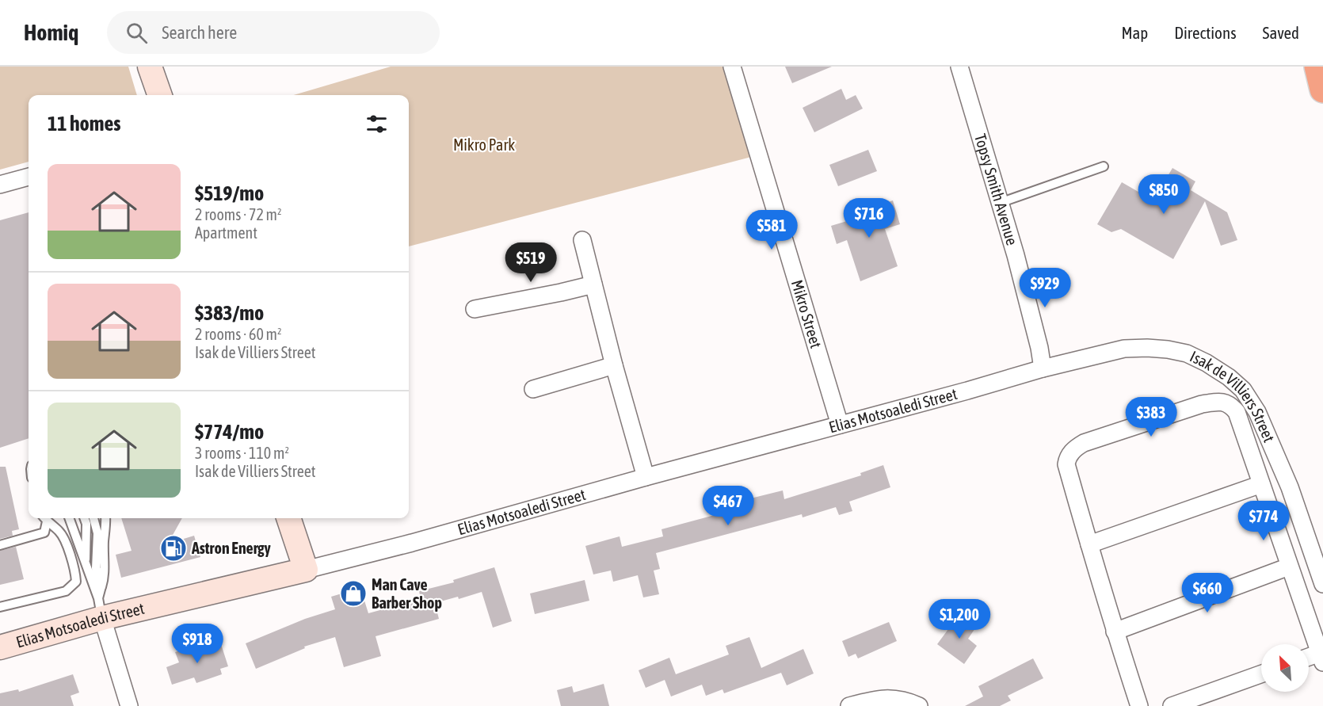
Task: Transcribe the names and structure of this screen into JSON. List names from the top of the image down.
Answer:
{
  "streets": {
    "street": [
      "Topsy Smith Avenue",
      "Mikro Street",
      "Isak de Villiers Street",
      "Elias Motsoaledi Street"
    ]
  },
  "crossings": [
    ["Topsy Smith Avenue", "Isak de Villiers Street"],
    ["Topsy Smith Avenue", "Elias Motsoaledi Street"],
    ["Mikro Street", "Elias Motsoaledi Street"],
    ["Isak de Villiers Street", "Elias Motsoaledi Street"]
  ],
  "parks": ["Mikro Park"],
  "places": {
    "fuel station": ["Astron Energy"],
    "shop": ["Man Cave Barber Shop"]
  },
  "north": "top left",
  "page": {
    "header": "Homiq",
    "search": "Search here",
    "nav": ["Map", "Directions", "Saved"],
    "heading": "11 homes",
    "list": [
      {
        "name": "$519/mo",
        "note": "2 rooms · 72 m² · Apartment"
      },
      {
        "name": "$383/mo",
        "note": "2 rooms · 60 m² · Isak de Villiers Street"
      },
      {
        "name": "$774/mo",
        "note": "3 rooms · 110 m² · Isak de Villiers Street"
      }
    ],
    "price": [
      "$850",
      "$716",
      "$581",
      "$519",
      "$929",
      "$383",
      "$467",
      "$774",
      "$660",
      "$1,200",
      "$918"
    ]
  }
}
